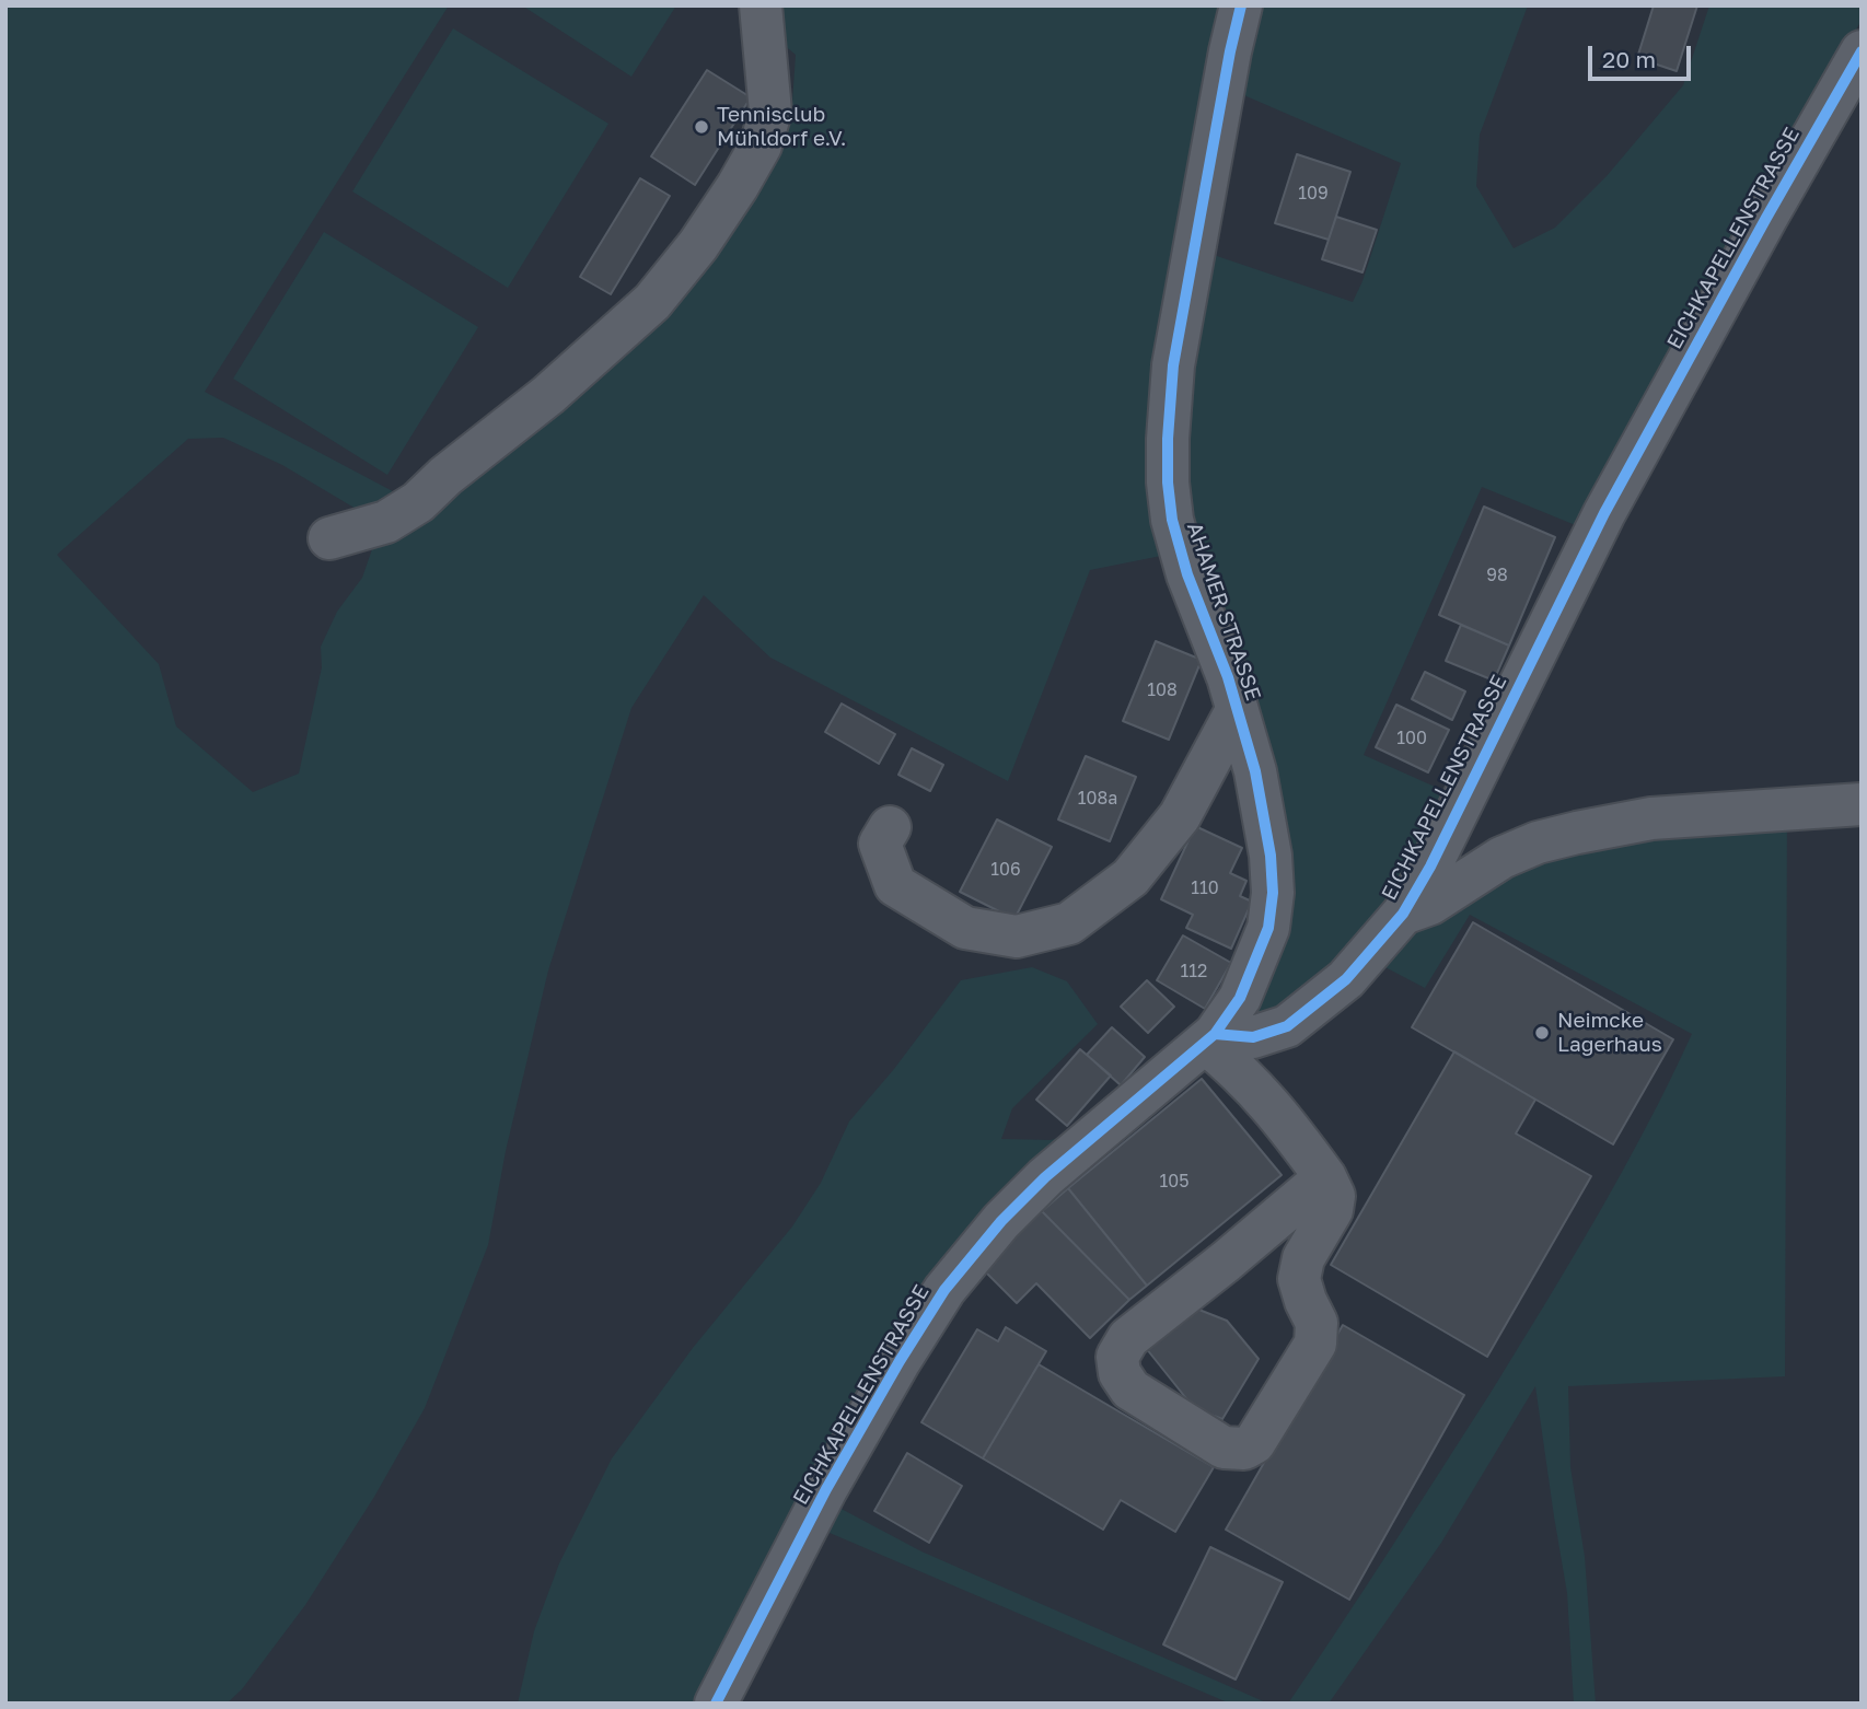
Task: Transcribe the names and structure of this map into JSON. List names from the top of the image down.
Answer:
{
  "streets": {
    "street": ["EICHKAPELLENSTRASSE", "AHAMER STRASSE"]
  },
  "crossings": [
    ["EICHKAPELLENSTRASSE", "AHAMER STRASSE"]
  ],
  "places": ["Tennisclub Mühldorf e.V.", "Neimcke Lagerhaus"],
  "house_numbers": [
    "109",
    "98",
    "108",
    "100",
    "108a",
    "106",
    "110",
    "112",
    "105"
  ],
  "scale_bar": "20 m"
}
